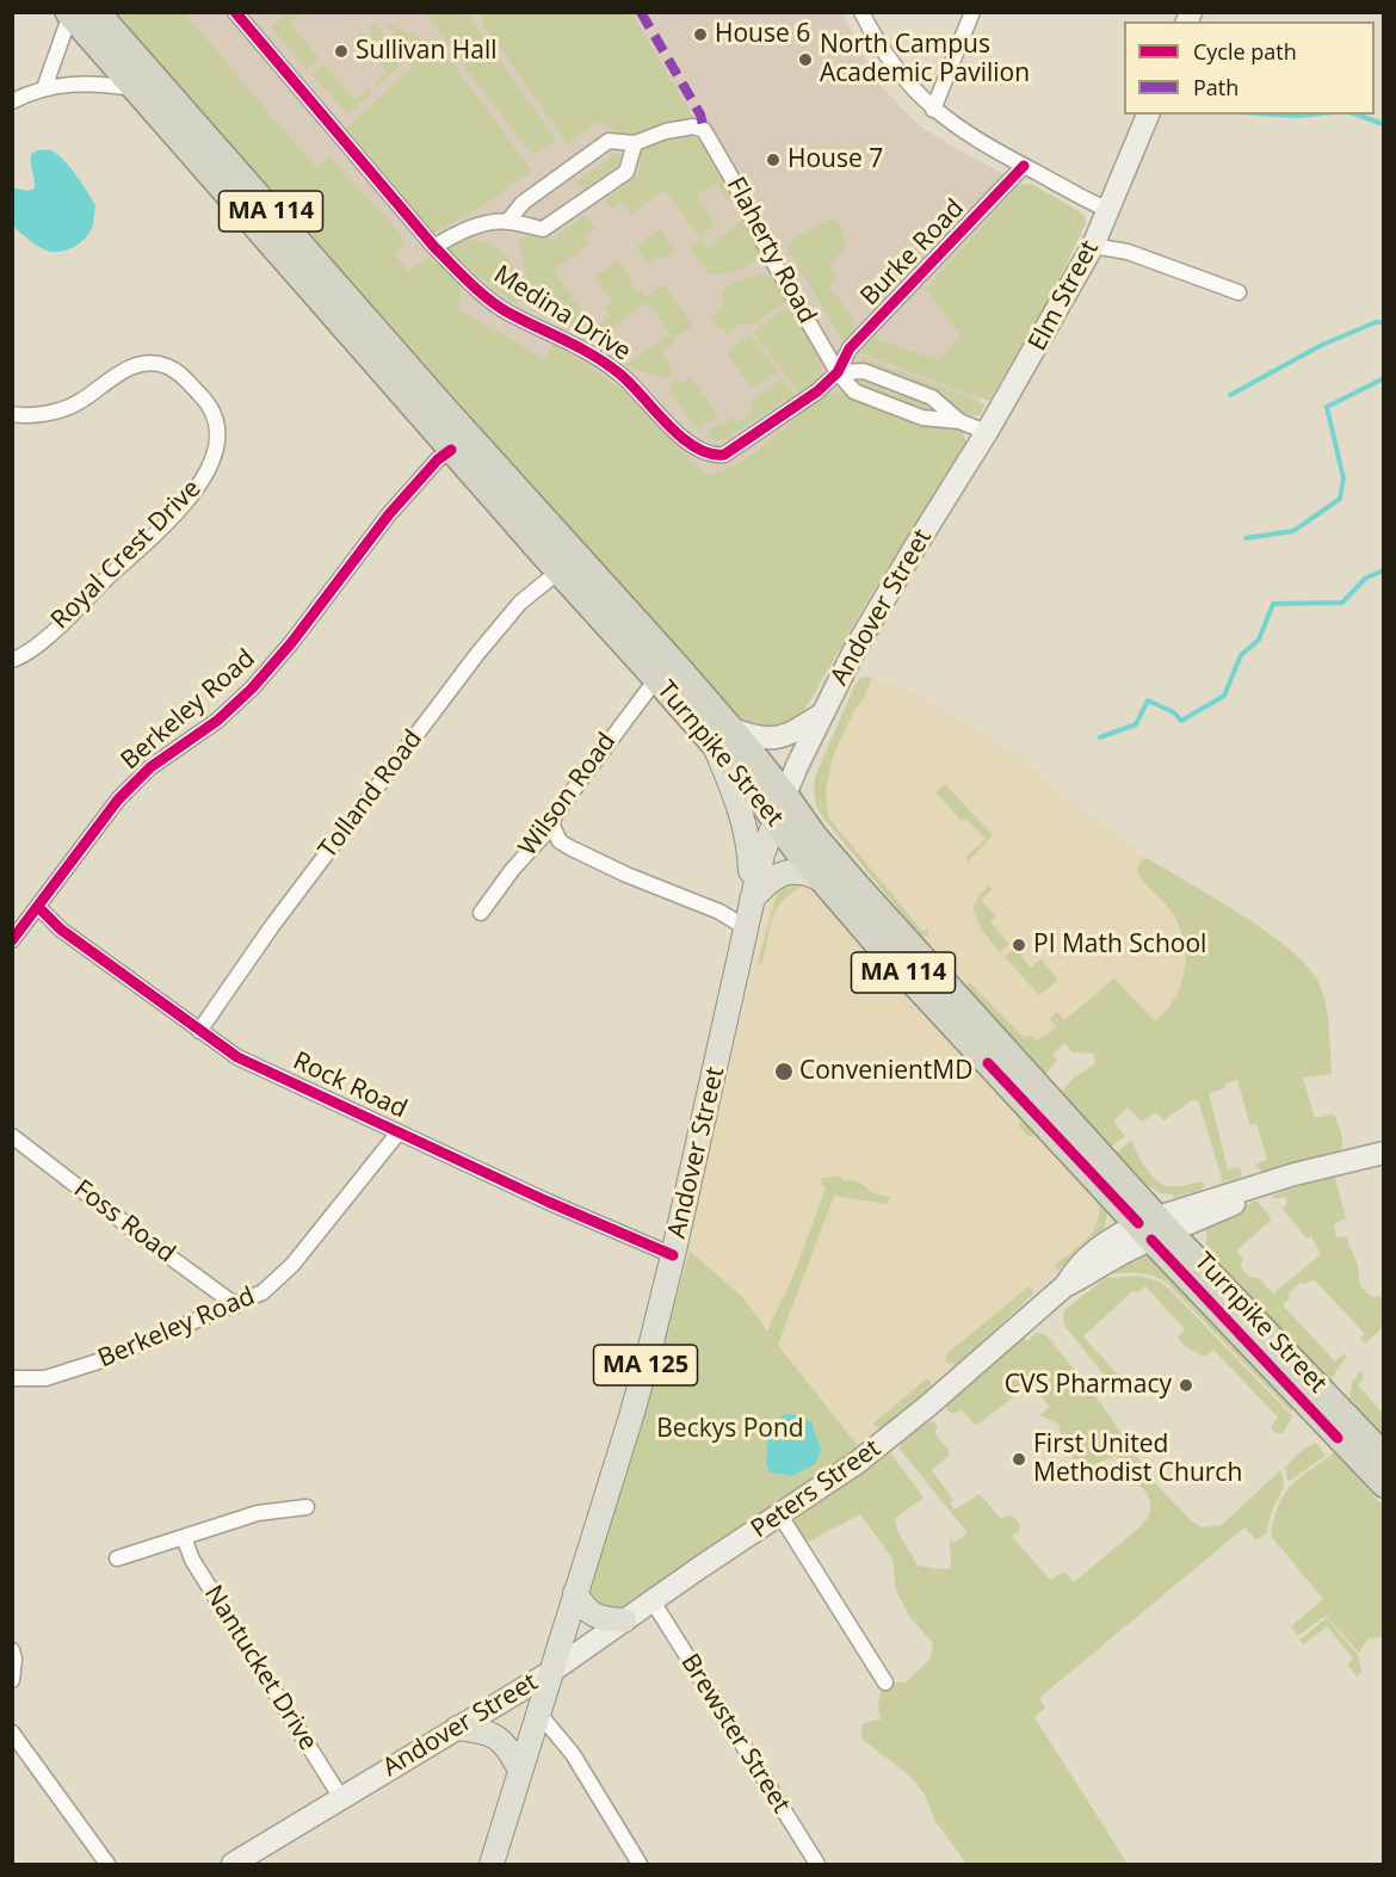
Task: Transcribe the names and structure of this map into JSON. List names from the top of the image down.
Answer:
{
  "streets": {
    "highway": ["MA 114", "Turnpike Street"],
    "main road": [
      "Elm Street",
      "Andover Street",
      "MA 125",
      "Peters Street"
    ],
    "street": [
      "Flaherty Road",
      "Burke Road",
      "Medina Drive",
      "Royal Crest Drive",
      "Berkeley Road",
      "Tolland Road",
      "Wilson Road",
      "Rock Road",
      "Foss Road",
      "Nantucket Drive",
      "Brewster Street"
    ]
  },
  "crossings": [
    ["Flaherty Road", "Burke Road"],
    ["Flaherty Road", "Elm Street"],
    ["Flaherty Road", "Medina Drive"],
    ["Burke Road", "Medina Drive"],
    ["Elm Street", "Andover Street"],
    ["Andover Street", "Turnpike Street"],
    ["Andover Street", "Rock Road"],
    ["Andover Street", "MA 125"],
    ["Andover Street", "Peters Street"],
    ["Andover Street", "Nantucket Drive"],
    ["Berkeley Road", "Turnpike Street"],
    ["Berkeley Road", "Rock Road"],
    ["Berkeley Road", "Foss Road"],
    ["Turnpike Street", "Tolland Road"],
    ["Turnpike Street", "Wilson Road"],
    ["Turnpike Street", "MA 125"],
    ["Turnpike Street", "Peters Street"],
    ["Tolland Road", "Rock Road"],
    ["MA 125", "Peters Street"],
    ["Peters Street", "Brewster Street"]
  ],
  "parks": ["Beckys Pond"],
  "places": [
    "House 6",
    "Sullivan Hall",
    "North Campus Academic Pavilion",
    "House 7",
    "PI Math School",
    "ConvenientMD",
    "CVS Pharmacy",
    "First United Methodist Church"
  ],
  "legend": ["Cycle path", "Path"]
}
